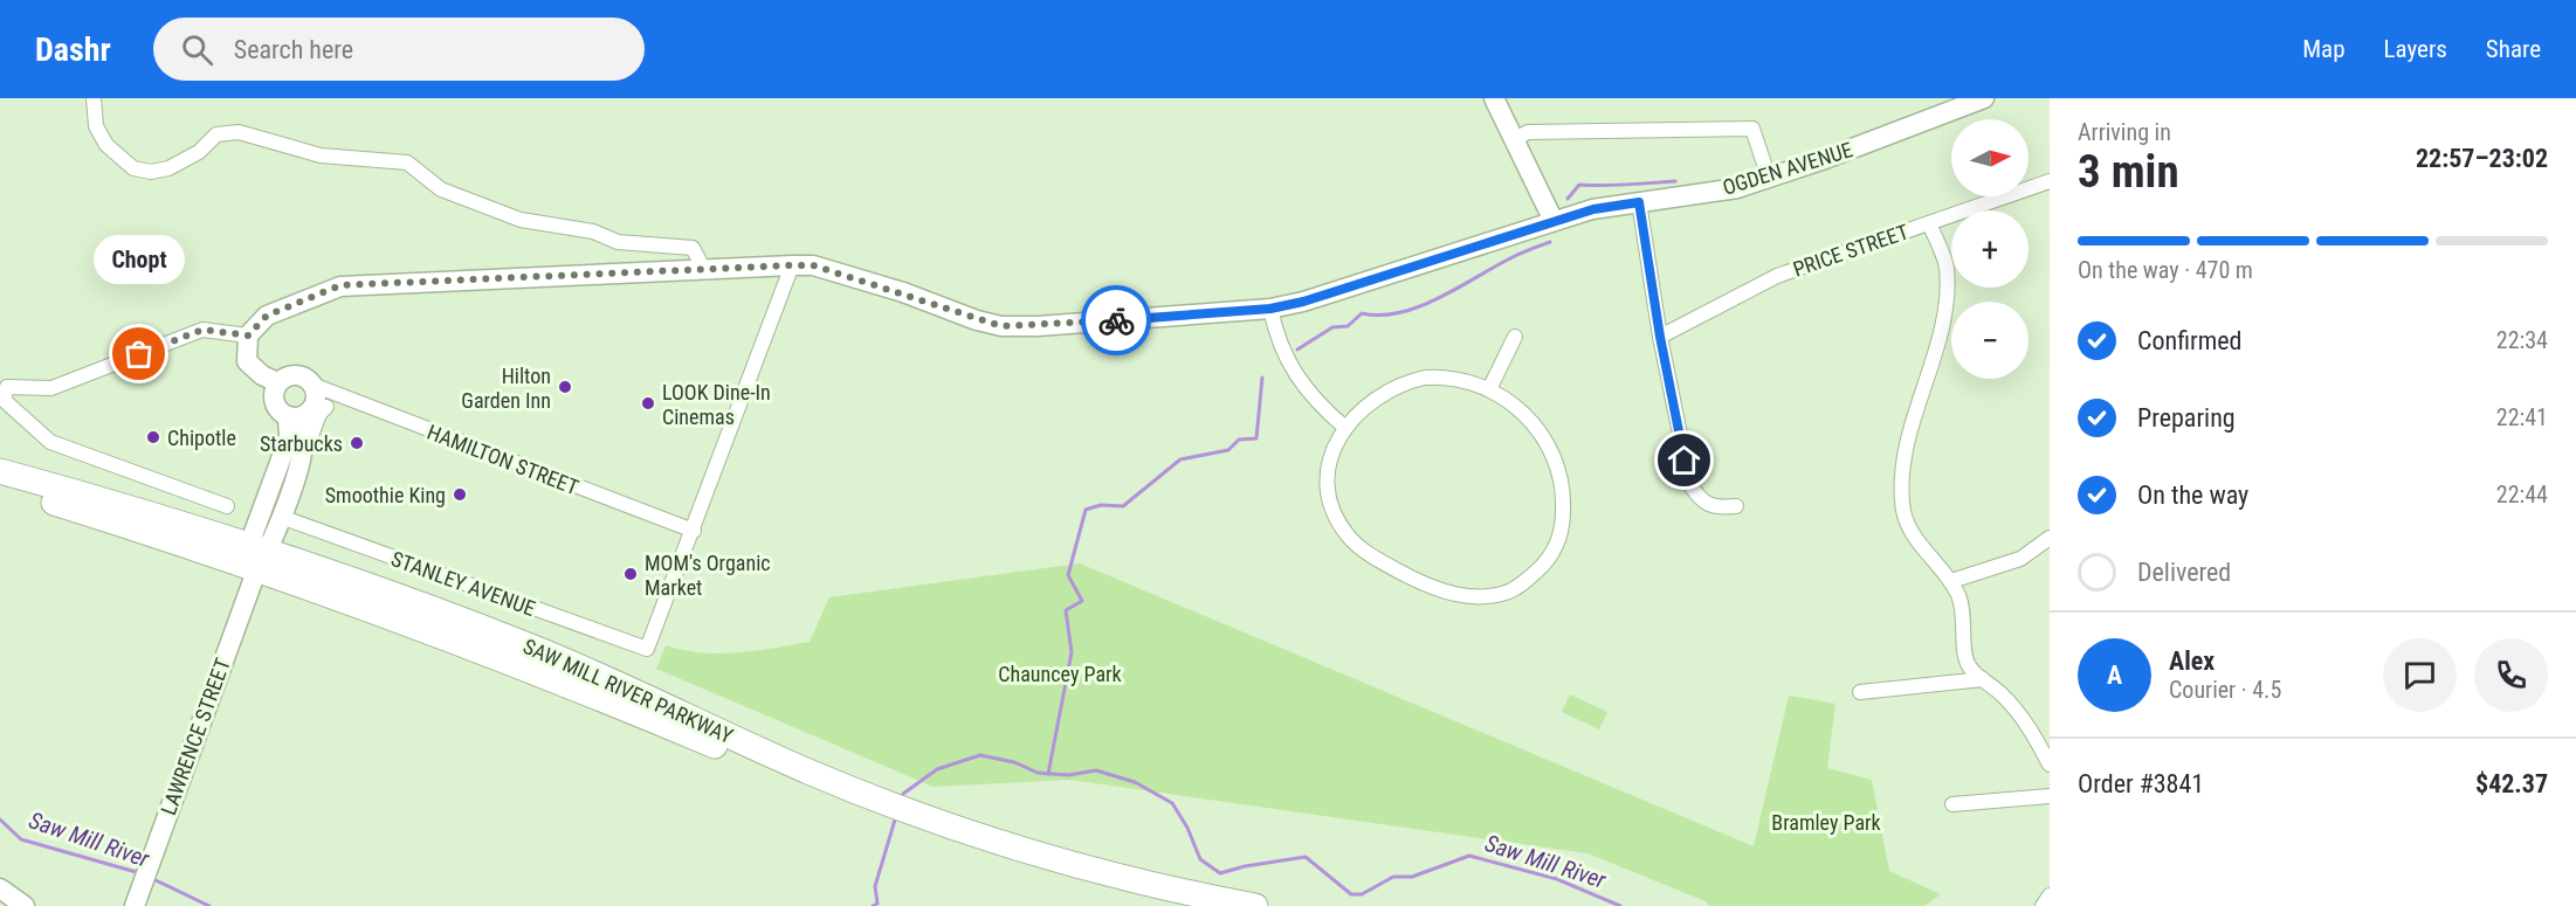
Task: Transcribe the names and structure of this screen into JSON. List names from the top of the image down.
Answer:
{
  "streets": {
    "highway": ["SAW MILL RIVER PARKWAY"],
    "street": [
      "OGDEN AVENUE",
      "PRICE STREET",
      "HAMILTON STREET",
      "STANLEY AVENUE",
      "LAWRENCE STREET"
    ]
  },
  "crossings": [
    ["HAMILTON STREET", "STANLEY AVENUE"],
    ["HAMILTON STREET", "LAWRENCE STREET"],
    ["STANLEY AVENUE", "LAWRENCE STREET"],
    ["SAW MILL RIVER PARKWAY", "LAWRENCE STREET"]
  ],
  "water": ["Saw Mill River"],
  "parks": ["Chauncey Park", "Bramley Park"],
  "places": [
    "Chopt",
    "Hilton Garden Inn",
    "LOOK Dine-In Cinemas",
    "Chipotle",
    "Starbucks",
    "Smoothie King",
    "MOM's Organic Market"
  ],
  "north": "right",
  "page": {
    "header": "Dashr",
    "search": "Search here",
    "nav": ["Map", "Layers", "Share"],
    "heading": ["3 min", "Arriving in", "22:57–23:02"],
    "panel": [
      "Alex",
      "Courier · 4.5",
      "Order #3841",
      "$42.37"
    ],
    "map_buttons": ["+", "−"],
    "bar": "On the way · 470 m",
    "bubble": "Chopt",
    "list": [
      ["Confirmed", "22:34"],
      ["Preparing", "22:41"],
      ["On the way", "22:44"],
      "Delivered"
    ],
    "round": "A"
  }
}
